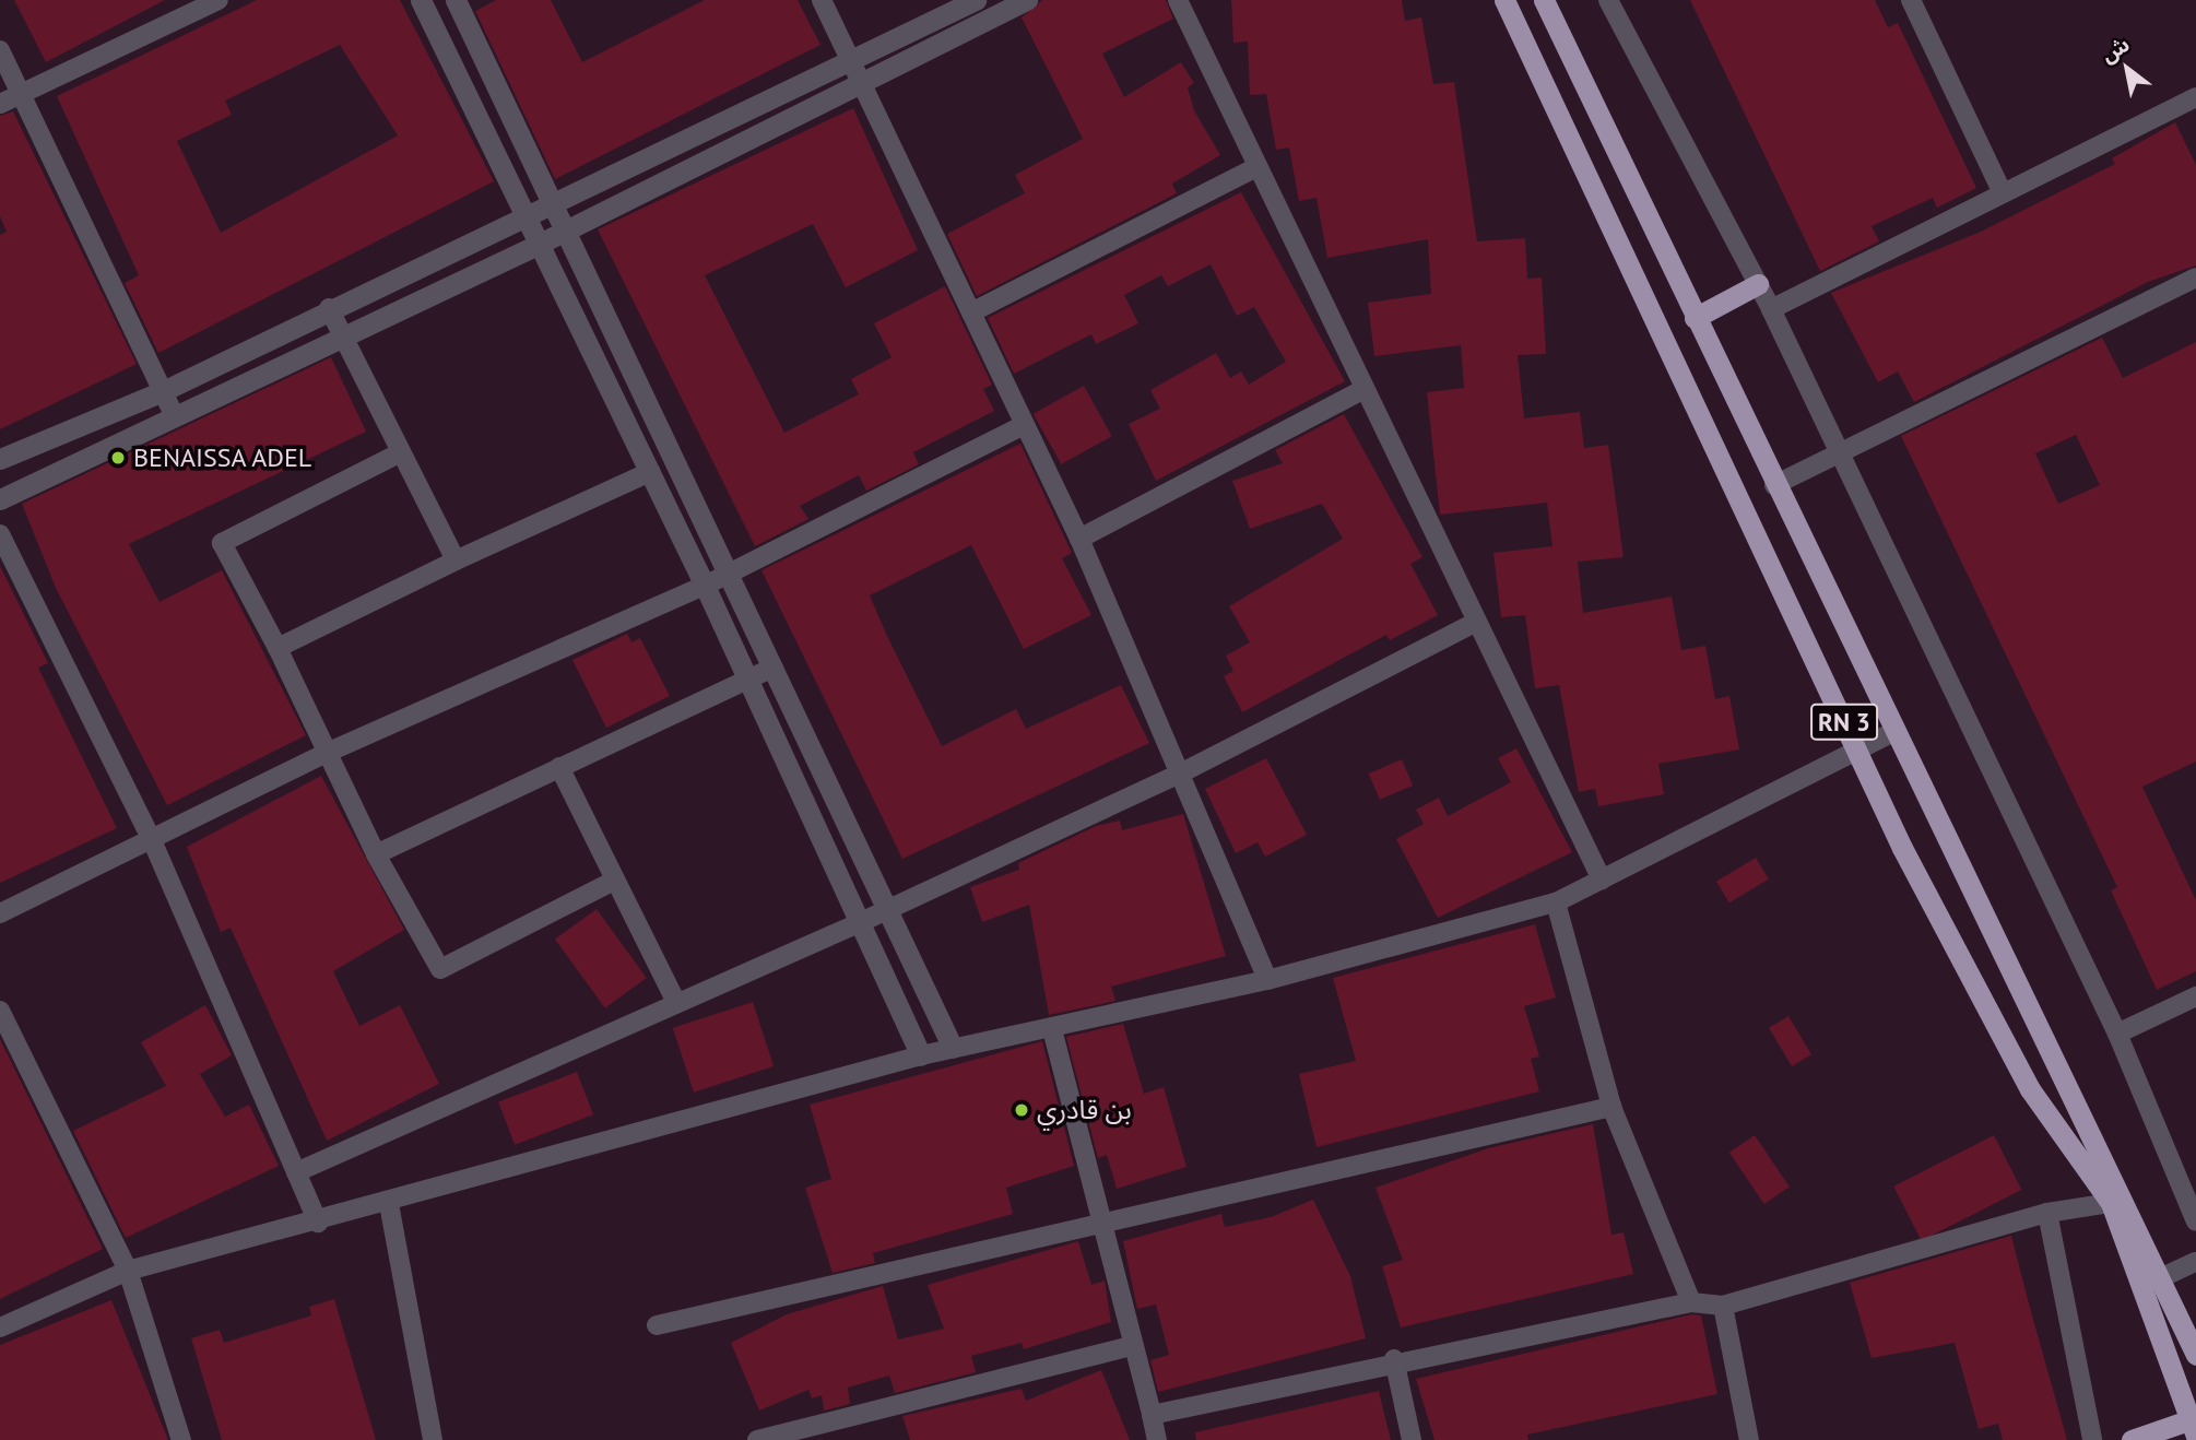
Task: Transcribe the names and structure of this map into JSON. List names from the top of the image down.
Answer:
{
  "streets": {
    "highway": ["RN 3"]
  },
  "places": ["BENAISSA ADEL", "بن قادري"],
  "north": "top left"
}
